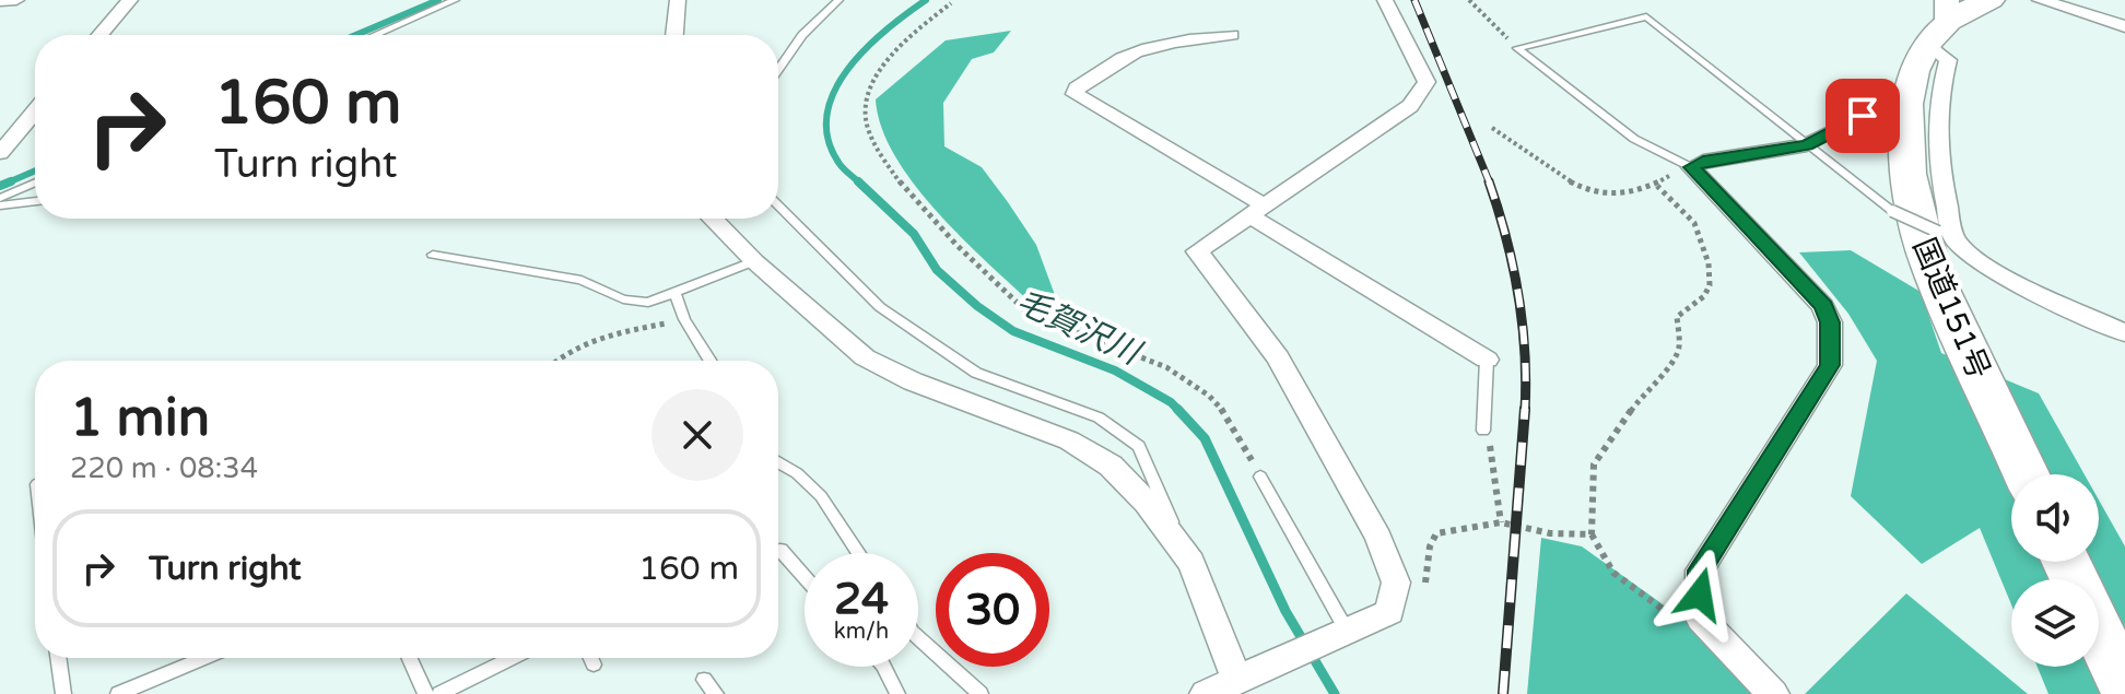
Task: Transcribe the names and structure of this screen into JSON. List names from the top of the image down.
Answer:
{
  "streets": {
    "highway": ["国道151号"]
  },
  "water": ["毛賀沢川"],
  "page": {
    "turn": ["160 m", "Turn right"],
    "heading": ["1 min", "220 m · 08:34"],
    "list": [
      {
        "name": "Turn right",
        "value": "160 m"
      }
    ],
    "speed": "24 km/h",
    "limit": "30"
  }
}
